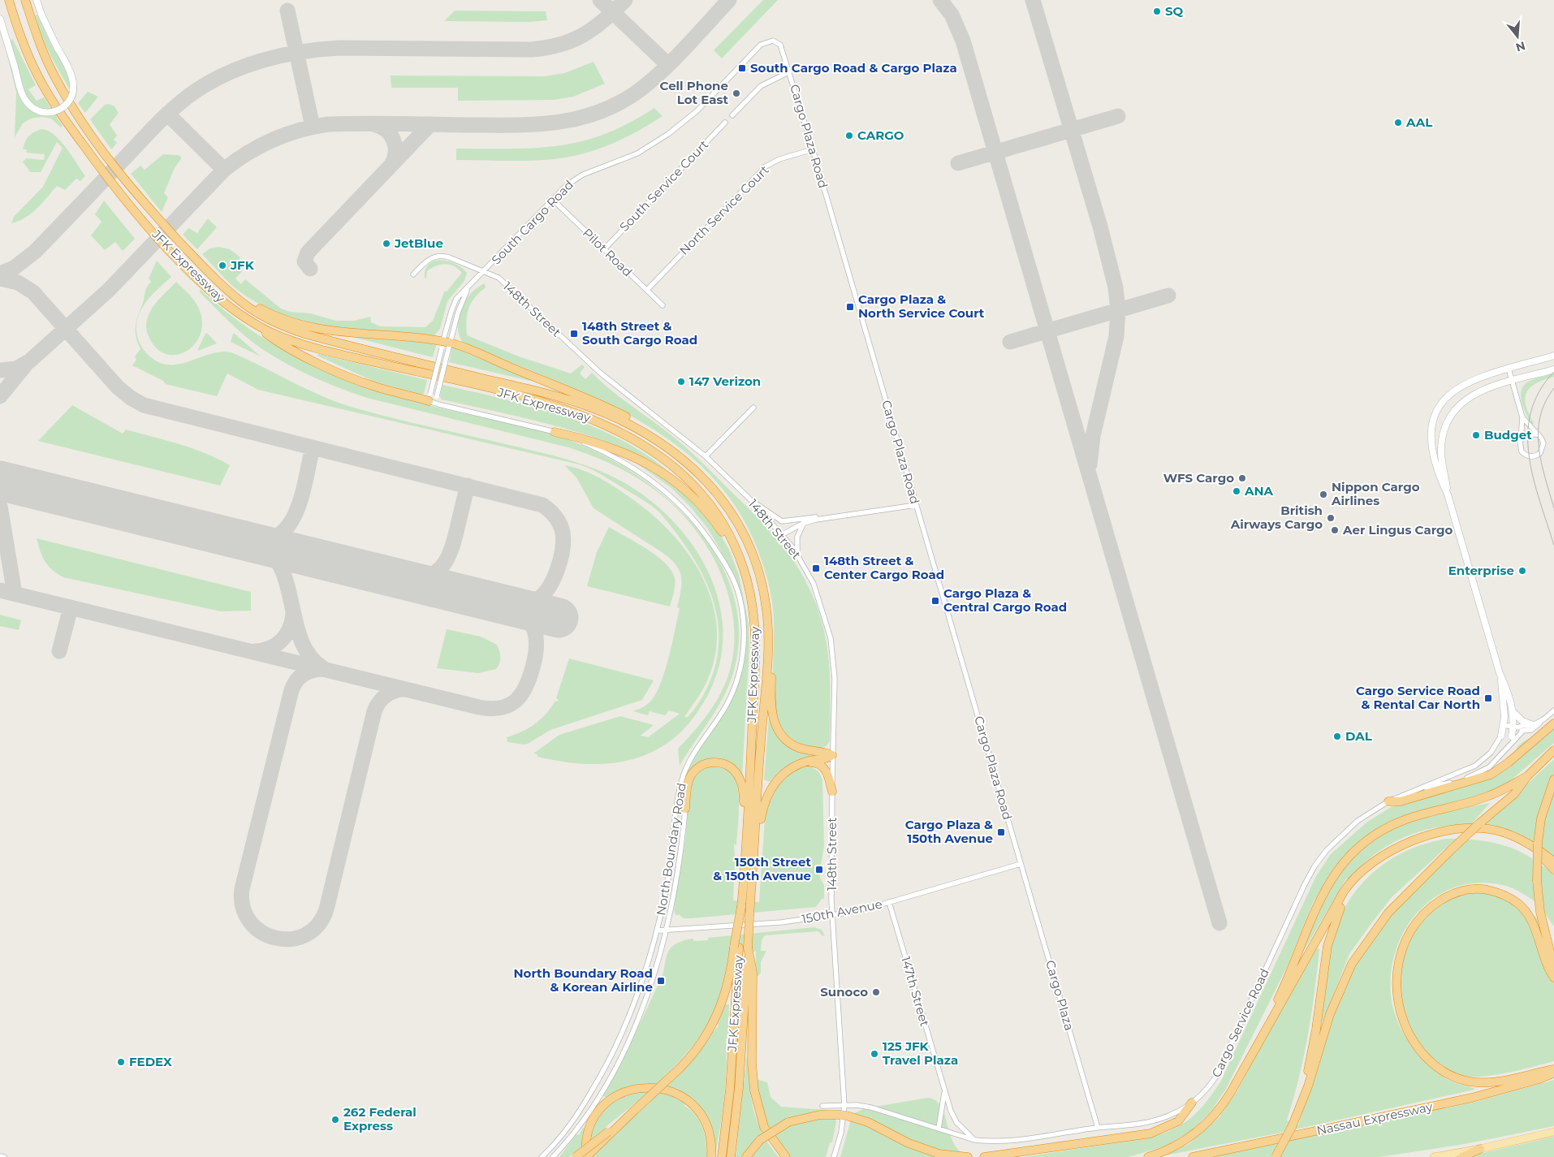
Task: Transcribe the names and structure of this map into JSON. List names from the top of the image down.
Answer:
{
  "streets": {
    "highway": ["JFK Expressway", "Nassau Expressway"],
    "street": [
      "Cargo Plaza Road",
      "South Service Court",
      "North Service Court",
      "South Cargo Road",
      "Pilot Road",
      "148th Street",
      "North Boundary Road",
      "150th Avenue",
      "147th Street",
      "Cargo Plaza",
      "Cargo Service Road"
    ]
  },
  "crossings": [
    ["Cargo Plaza Road", "North Service Court"],
    ["Cargo Plaza Road", "South Cargo Road"],
    ["Cargo Plaza Road", "150th Avenue"],
    ["Cargo Plaza Road", "Cargo Plaza"],
    ["South Service Court", "Pilot Road"],
    ["North Service Court", "Pilot Road"],
    ["South Cargo Road", "Pilot Road"],
    ["South Cargo Road", "148th Street"],
    ["South Cargo Road", "North Boundary Road"],
    ["148th Street", "150th Avenue"],
    ["148th Street", "Cargo Service Road"],
    ["North Boundary Road", "150th Avenue"],
    ["150th Avenue", "147th Street"],
    ["150th Avenue", "Cargo Plaza"],
    ["147th Street", "Cargo Service Road"],
    ["Cargo Plaza", "Cargo Service Road"]
  ],
  "places": {
    "other": [
      "SQ",
      "Cell Phone Lot East",
      "AAL",
      "CARGO",
      "JetBlue",
      "JFK",
      "147 Verizon",
      "Budget",
      "WFS Cargo",
      "ANA",
      "Nippon Cargo Airlines",
      "British Airways Cargo",
      "Aer Lingus Cargo",
      "Enterprise",
      "DAL",
      "Sunoco",
      "125 JFK Travel Plaza",
      "FEDEX",
      "262 Federal Express"
    ],
    "transit": [
      "South Cargo Road & Cargo Plaza",
      "Cargo Plaza & North Service Court",
      "148th Street & South Cargo Road",
      "148th Street & Center Cargo Road",
      "Cargo Plaza & Central Cargo Road",
      "Cargo Service Road & Rental Car North",
      "Cargo Plaza & 150th Avenue",
      "150th Street & 150th Avenue",
      "North Boundary Road & Korean Airline"
    ]
  },
  "north": "bottom"
}
